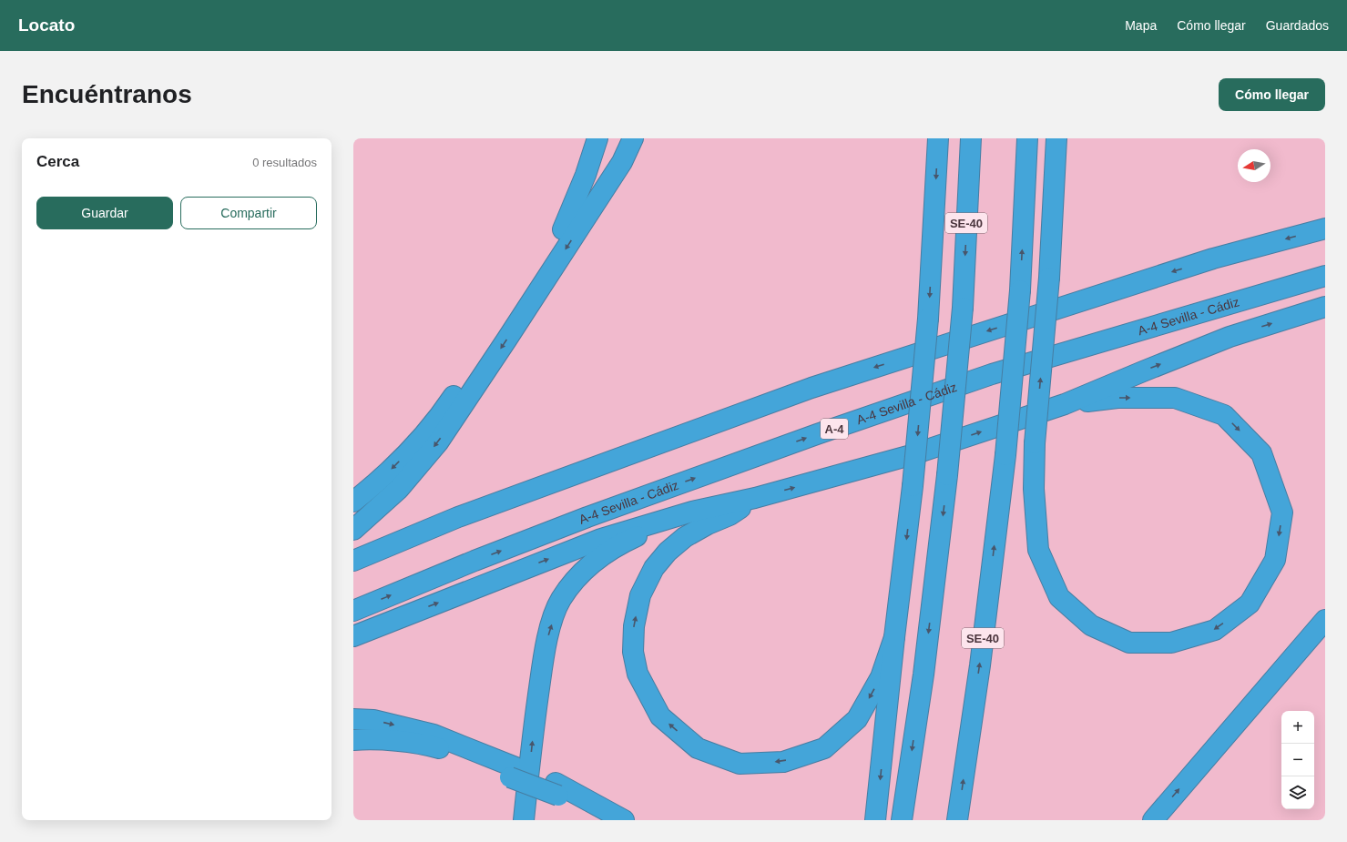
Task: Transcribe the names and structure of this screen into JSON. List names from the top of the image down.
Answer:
{
  "streets": {
    "highway": ["SE-40", "A-4 Sevilla - Cádiz", "A-4"]
  },
  "north": "left",
  "page": {
    "header": "Locato",
    "nav": ["Mapa", "Cómo llegar", "Guardados"],
    "buttons": [
      "Cómo llegar",
      ["Guardar", "Compartir"]
    ],
    "title": "Encuéntranos",
    "heading": ["Cerca", "0 resultados"],
    "map_buttons": ["+", "−"]
  }
}
